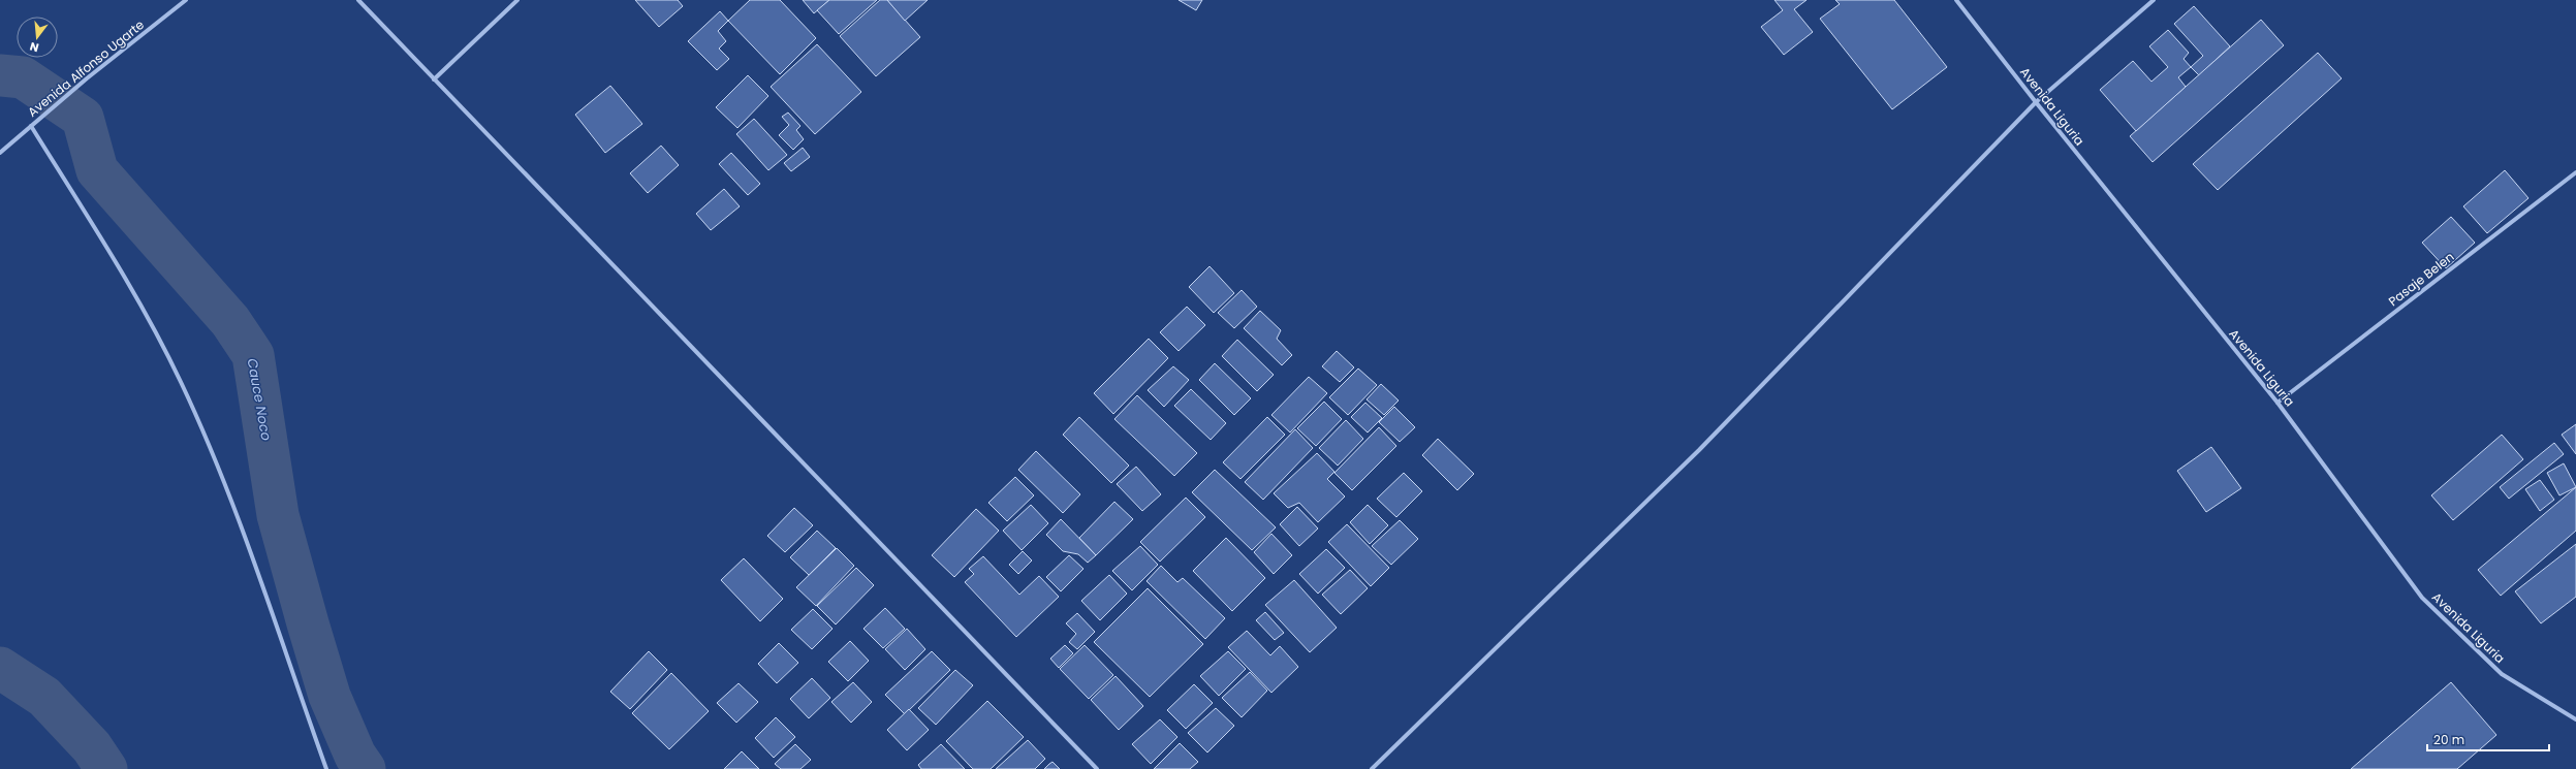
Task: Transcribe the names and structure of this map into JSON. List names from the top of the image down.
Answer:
{
  "streets": {
    "street": ["Avenida Alfonso Ugarte", "Avenida Liguria", "Pasaje Belen"]
  },
  "crossings": [
    ["Avenida Liguria", "Pasaje Belen"]
  ],
  "water": ["Cauce Noco"],
  "scale_bar": "20 m",
  "north": "bottom"
}
